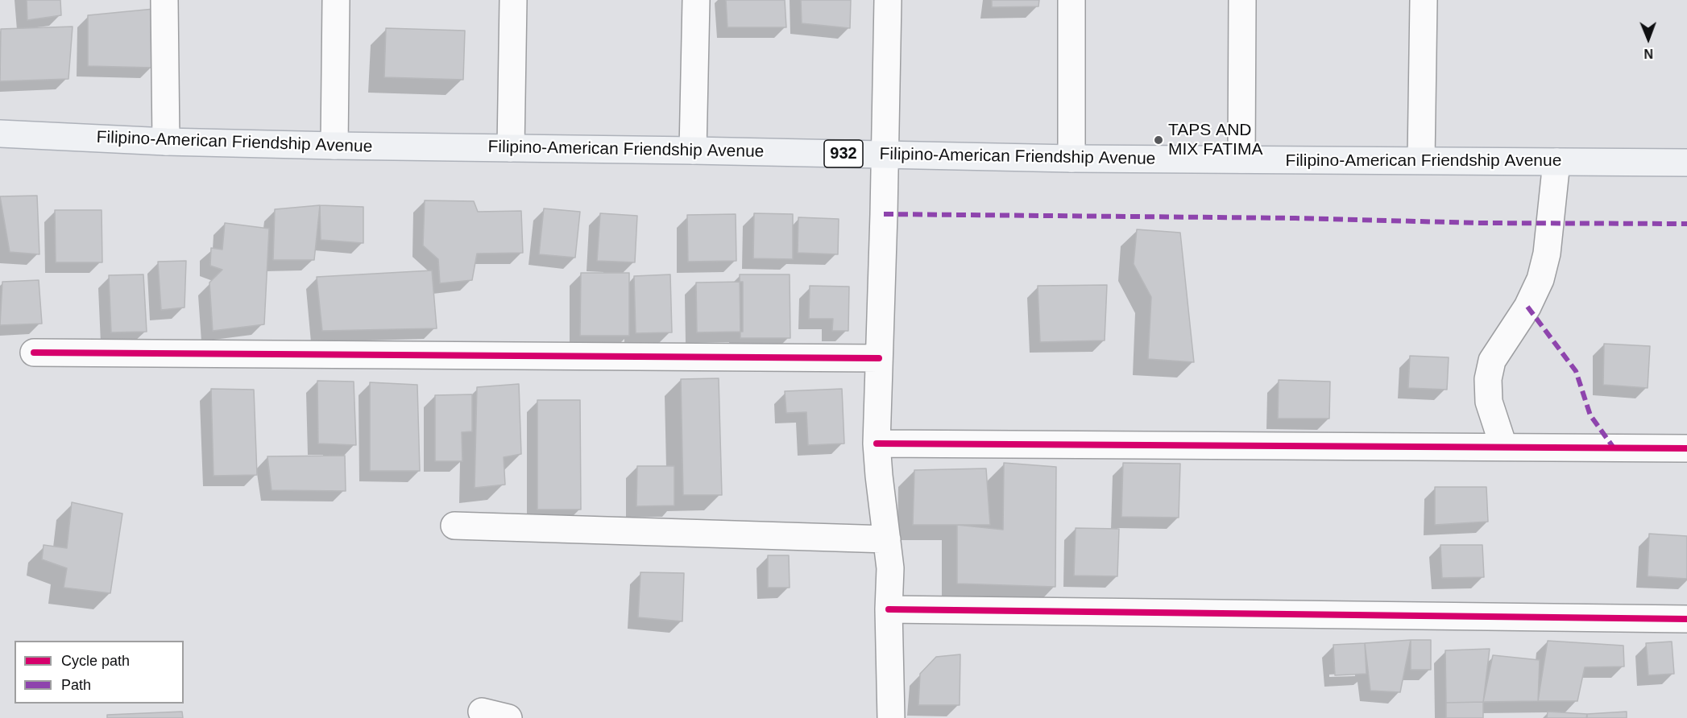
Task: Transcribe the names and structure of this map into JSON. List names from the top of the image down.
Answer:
{
  "streets": {
    "main road": ["Filipino-American Friendship Avenue", "932"]
  },
  "places": ["TAPS AND MIX FATIMA"],
  "legend": ["Cycle path", "Path"],
  "north": "bottom"
}
